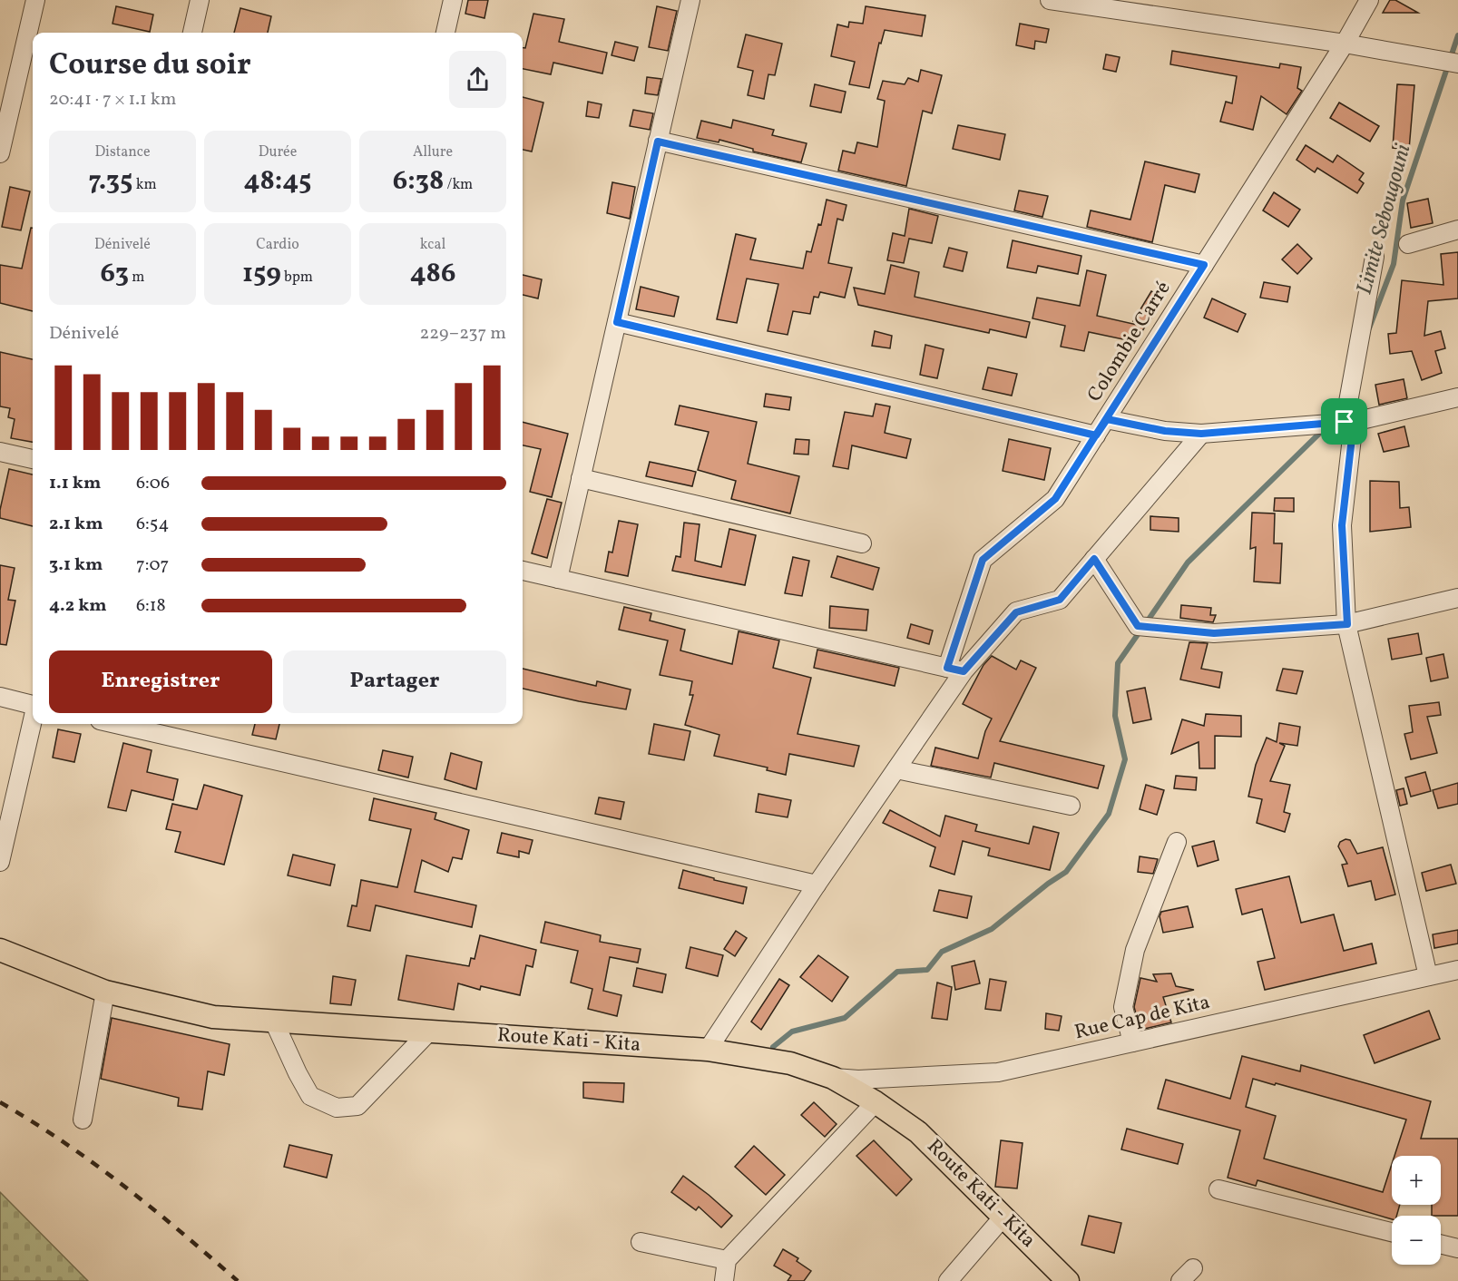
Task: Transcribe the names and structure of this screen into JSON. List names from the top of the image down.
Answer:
{
  "streets": {
    "main road": ["Route Kati - Kita"],
    "street": ["Colombie Carré", "Rue Cap de Kita"]
  },
  "crossings": [
    ["Rue Cap de Kita", "Route Kati - Kita"]
  ],
  "water": ["Limite Sebougouni"],
  "page": {
    "heading": ["Course du soir", "20:41 · 7 × 1.1 km"],
    "stats": [
      ["Distance", "7.35 km"],
      ["Durée", "48:45"],
      ["Allure", "6:38 /km"],
      ["Dénivelé", "63 m"],
      ["Cardio", "159 bpm"],
      ["kcal", "486"]
    ],
    "chart": ["Dénivelé", "229–237 m"],
    "list": [
      {
        "name": "1.1 km",
        "note": "6:06"
      },
      {
        "name": "2.1 km",
        "note": "6:54"
      },
      {
        "name": "3.1 km",
        "note": "7:07"
      },
      {
        "name": "4.2 km",
        "note": "6:18"
      }
    ],
    "buttons": ["Enregistrer", "Partager"],
    "map_buttons": ["+", "−"]
  }
}
